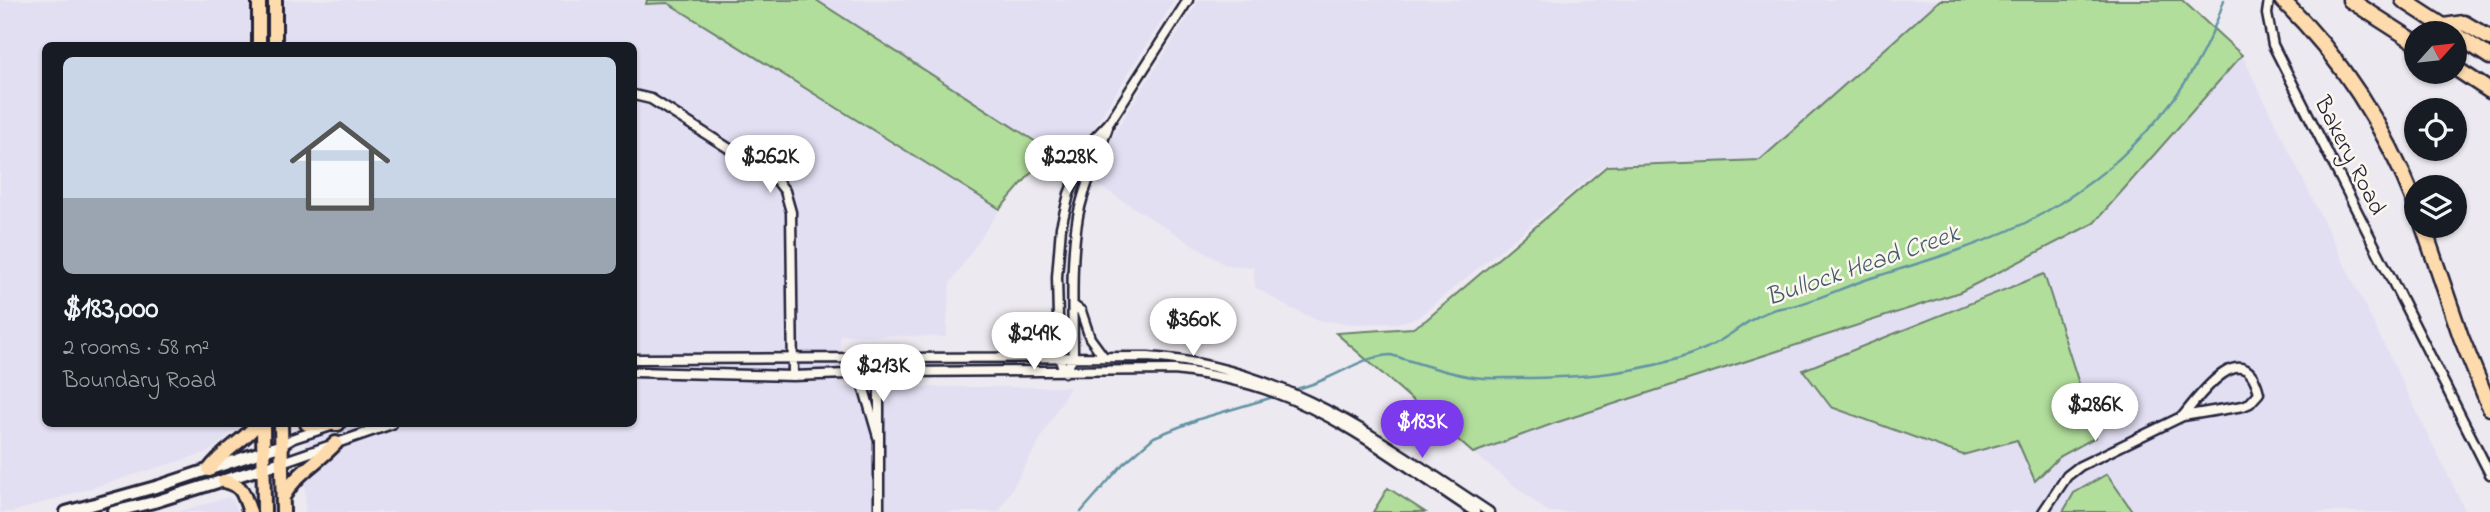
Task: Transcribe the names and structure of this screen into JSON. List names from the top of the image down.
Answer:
{
  "streets": {
    "street": ["Bakery Road"]
  },
  "water": ["Bullock Head Creek"],
  "north": "top right",
  "page": {
    "list": [
      {
        "name": "$183,000",
        "note": "2 rooms · 58 m² · Boundary Road"
      }
    ],
    "price": [
      "$262K",
      "$228K",
      "$360K",
      "$249K",
      "$213K",
      "$286K",
      "$183K"
    ]
  }
}
